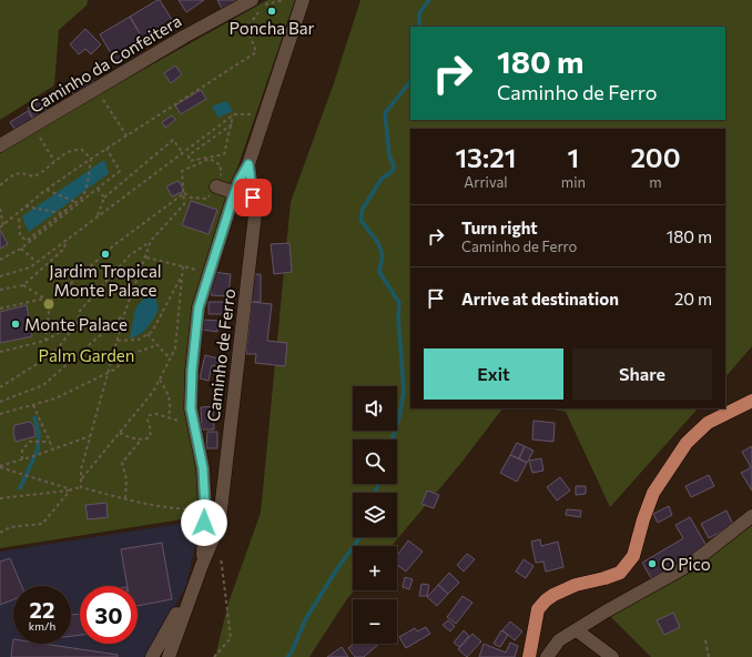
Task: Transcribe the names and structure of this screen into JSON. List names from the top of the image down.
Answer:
{
  "streets": {
    "street": ["Caminho da Confeitera", "Caminho de Ferro"]
  },
  "parks": ["Palm Garden"],
  "places": [
    "Poncha Bar",
    "Jardim Tropical Monte Palace",
    "Monte Palace",
    "O Pico"
  ],
  "page": {
    "turn": ["180 m", "Caminho de Ferro"],
    "eta": [
      "13:21",
      "Arrival",
      "1",
      "min",
      "200",
      "m"
    ],
    "list": [
      {
        "name": "Turn right",
        "note": "Caminho de Ferro",
        "value": "180 m"
      },
      {
        "name": "Arrive at destination",
        "value": "20 m"
      }
    ],
    "buttons": ["Exit", "Share"],
    "map_buttons": ["+", "−"],
    "speed": "22 km/h",
    "limit": "30"
  }
}
